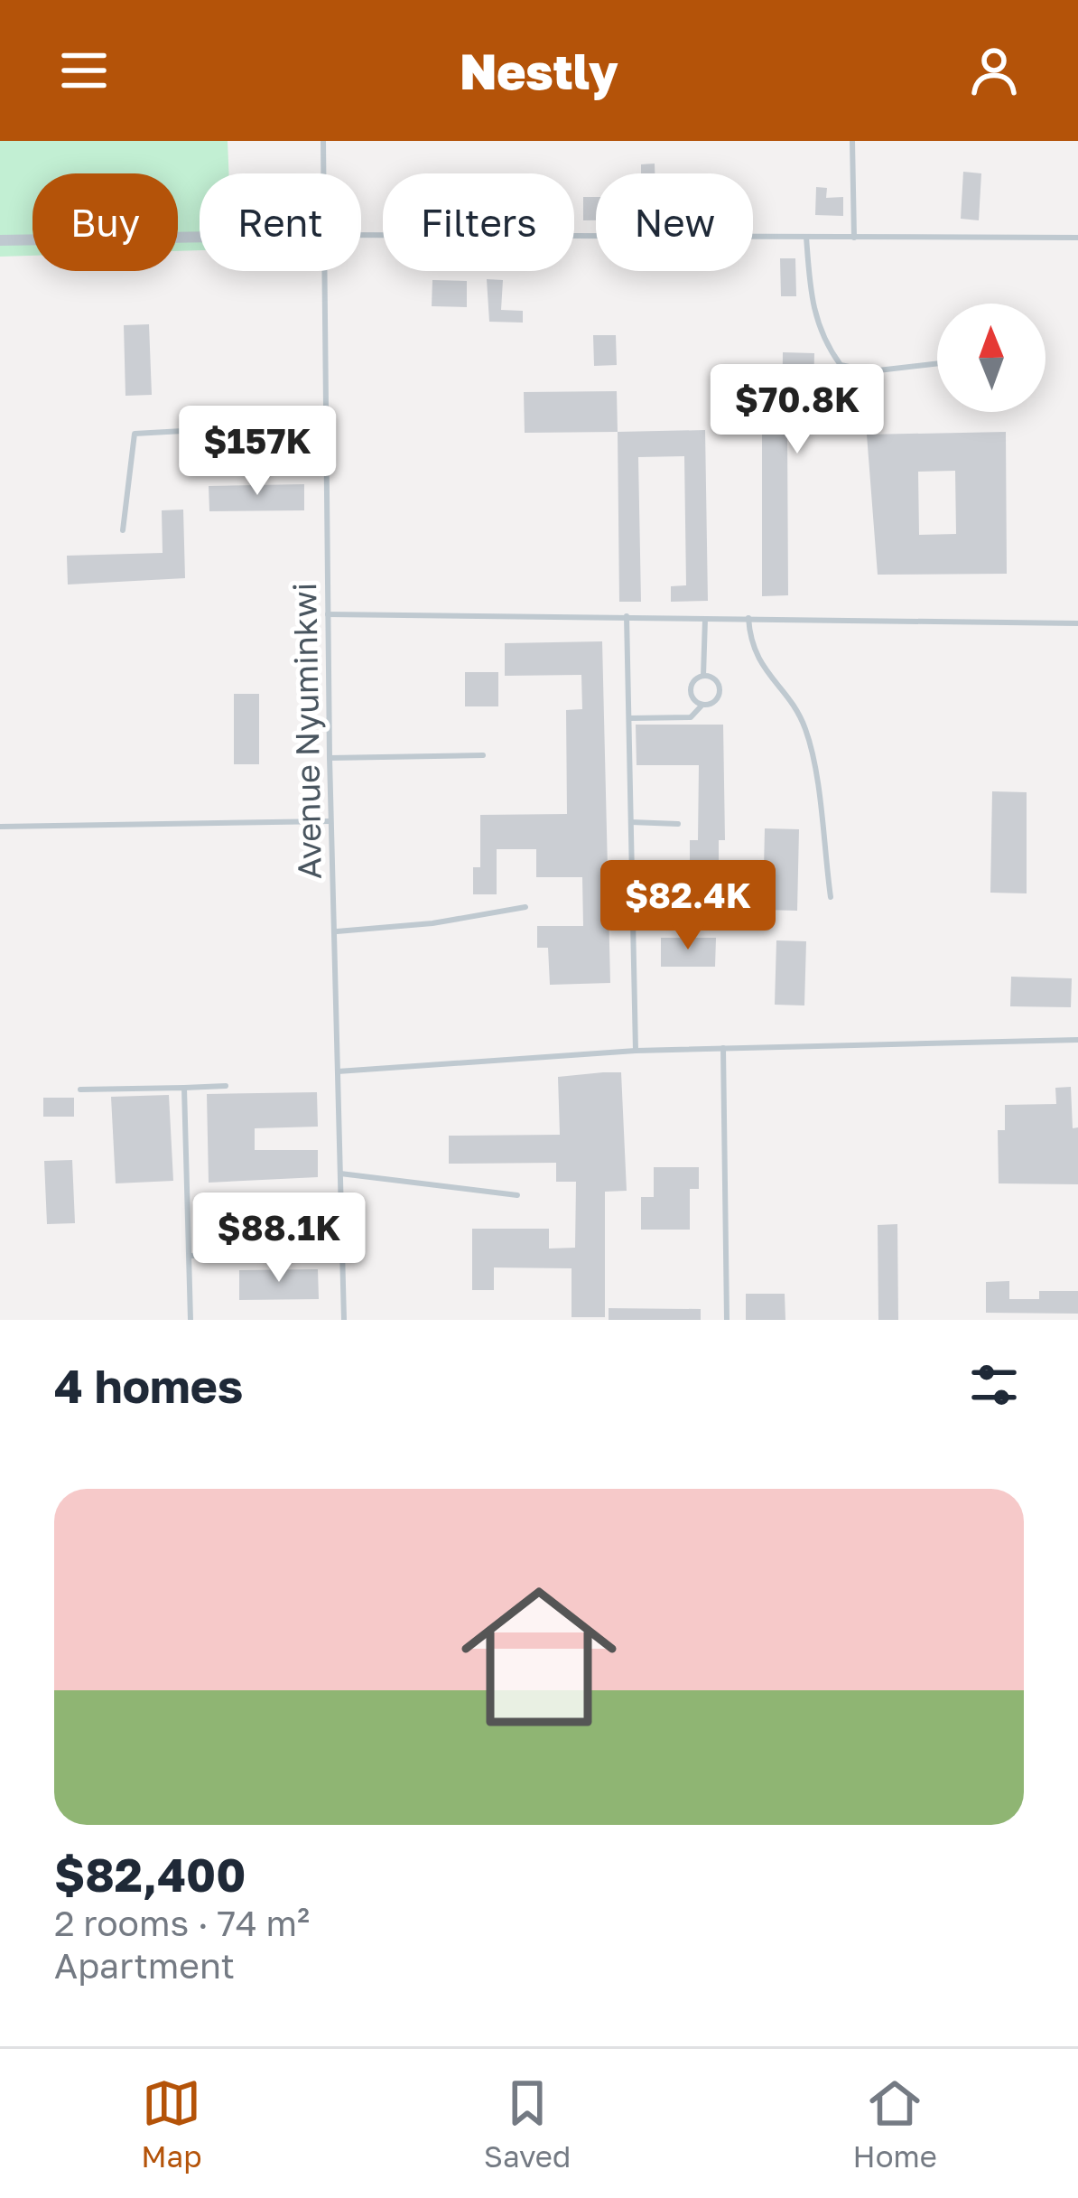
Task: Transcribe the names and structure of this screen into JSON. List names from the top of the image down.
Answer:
{
  "streets": {
    "lane": ["Avenue Nyuminkwi"]
  },
  "north": "top",
  "page": {
    "header": "Nestly",
    "chip": [
      "Buy",
      "Rent",
      "Filters",
      "New"
    ],
    "price": [
      "$70.8K",
      "$157K",
      "$82.4K",
      "$88.1K"
    ],
    "heading": "4 homes",
    "list": [
      {
        "name": "$82,400",
        "note": "2 rooms · 74 m² · Apartment"
      }
    ],
    "tabs": ["Map", "Saved", "Home"]
  }
}
